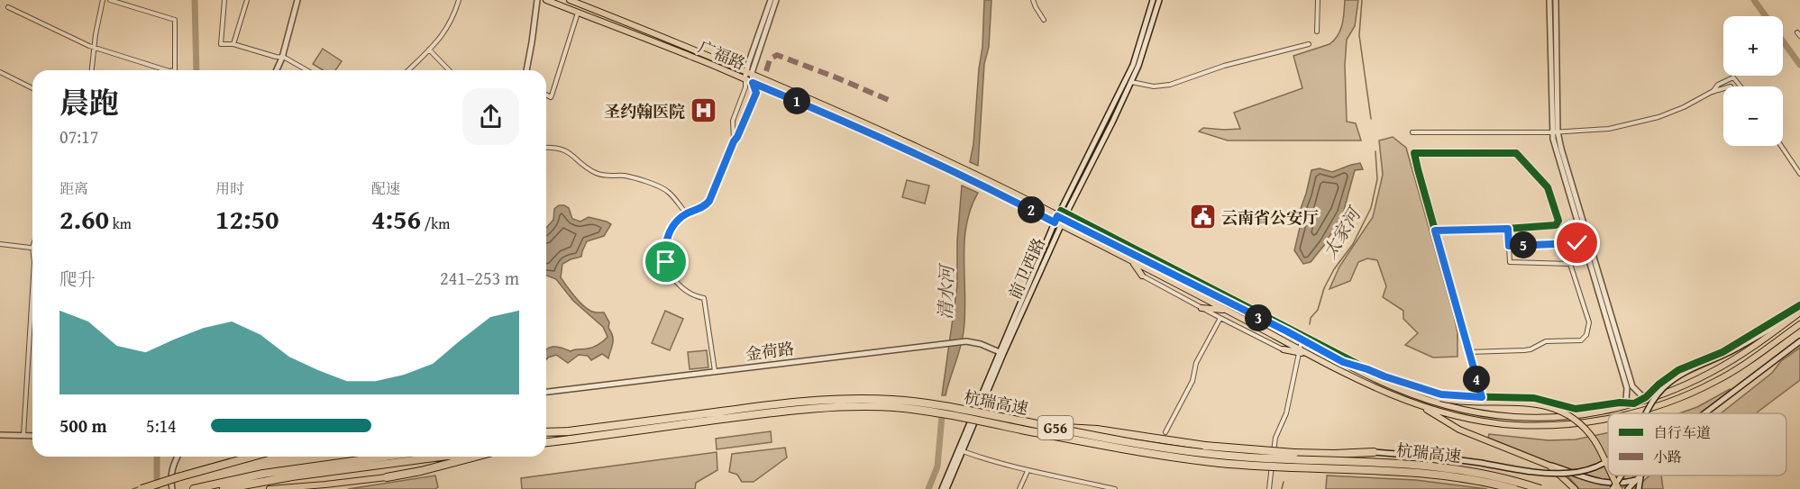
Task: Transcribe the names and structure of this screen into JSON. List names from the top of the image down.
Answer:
{
  "streets": {
    "highway": ["杭瑞高速", "G56"],
    "main road": ["广福路", "前卫西路", "金荷路"]
  },
  "crossings": [
    ["广福路", "前卫西路"],
    ["前卫西路", "金荷路"]
  ],
  "water": ["太家河", "清水河"],
  "places": {
    "hospital": ["圣约翰医院"],
    "public building": ["云南省公安厅"]
  },
  "legend": ["自行车道", "小路"],
  "page": {
    "map_buttons": ["+", "−"],
    "heading": ["晨跑", "07:17"],
    "pins": [
      "1",
      "2",
      "5",
      "3",
      "4"
    ],
    "stats": [
      ["距离", "2.60 km"],
      ["用时", "12:50"],
      ["配速", "4:56 /km"]
    ],
    "chart": ["爬升", "241–253 m"],
    "list": [
      {
        "name": "500 m",
        "note": "5:14"
      }
    ]
  }
}
